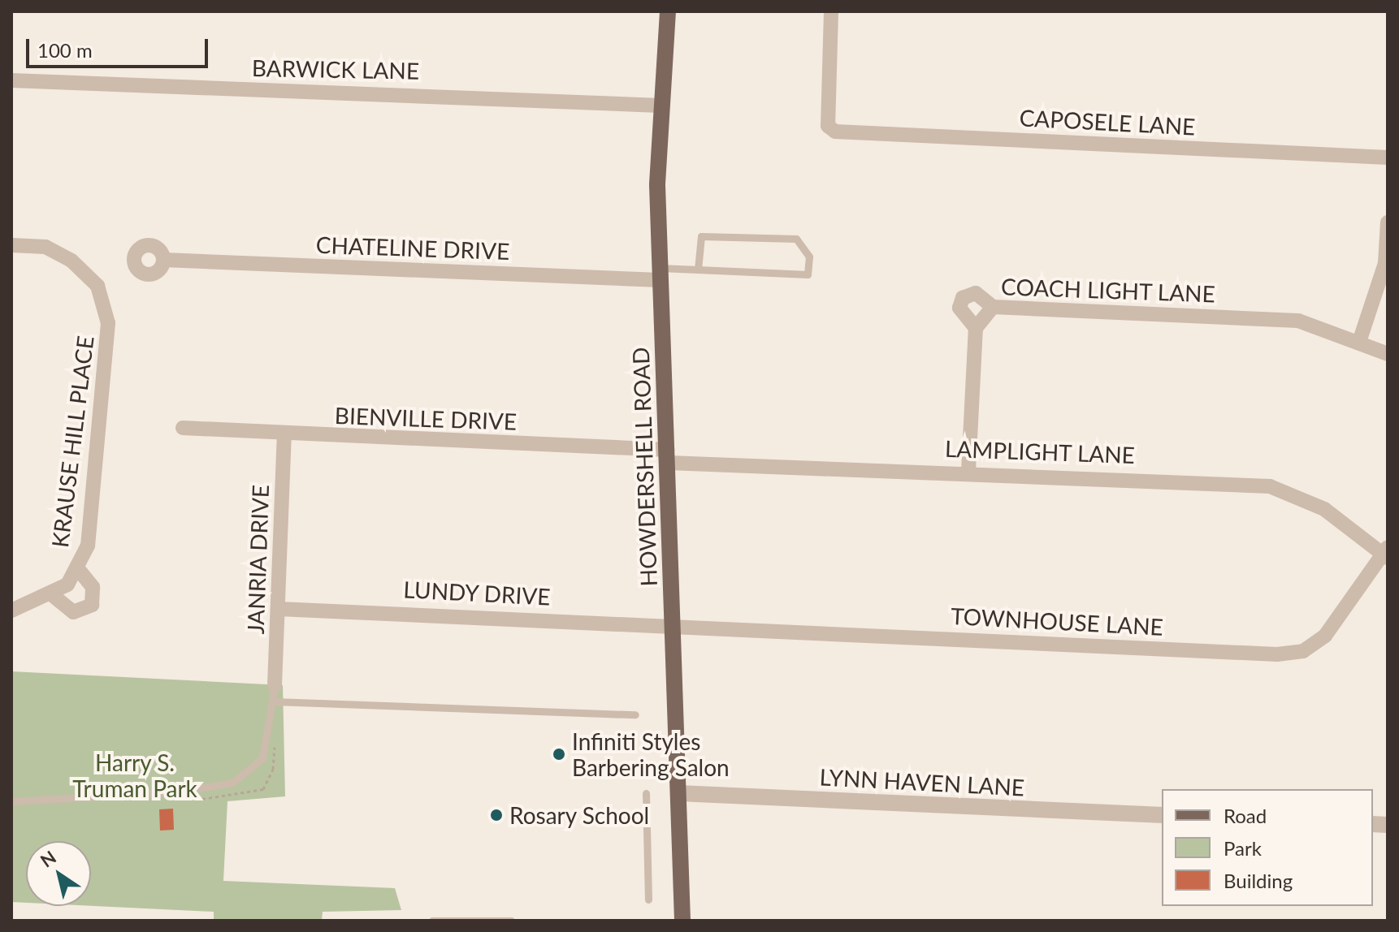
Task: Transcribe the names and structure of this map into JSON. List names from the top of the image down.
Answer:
{
  "streets": {
    "main road": ["HOWDERSHELL ROAD"],
    "street": [
      "BARWICK LANE",
      "CAPOSELE LANE",
      "CHATELINE DRIVE",
      "COACH LIGHT LANE",
      "BIENVILLE DRIVE",
      "KRAUSE HILL PLACE",
      "LAMPLIGHT LANE",
      "JANRIA DRIVE",
      "LUNDY DRIVE",
      "TOWNHOUSE LANE",
      "LYNN HAVEN LANE"
    ]
  },
  "crossings": [
    ["BARWICK LANE", "HOWDERSHELL ROAD"],
    ["CHATELINE DRIVE", "HOWDERSHELL ROAD"],
    ["BIENVILLE DRIVE", "LAMPLIGHT LANE"],
    ["BIENVILLE DRIVE", "HOWDERSHELL ROAD"],
    ["BIENVILLE DRIVE", "JANRIA DRIVE"],
    ["LAMPLIGHT LANE", "HOWDERSHELL ROAD"],
    ["LAMPLIGHT LANE", "TOWNHOUSE LANE"],
    ["HOWDERSHELL ROAD", "LUNDY DRIVE"],
    ["HOWDERSHELL ROAD", "TOWNHOUSE LANE"],
    ["HOWDERSHELL ROAD", "LYNN HAVEN LANE"],
    ["JANRIA DRIVE", "LUNDY DRIVE"],
    ["LUNDY DRIVE", "TOWNHOUSE LANE"]
  ],
  "parks": ["Harry S. Truman Park"],
  "places": ["Infiniti Styles Barbering Salon", "Rosary School"],
  "legend": ["Road", "Park", "Building"],
  "scale_bar": "100 m",
  "north": "top left"
}
